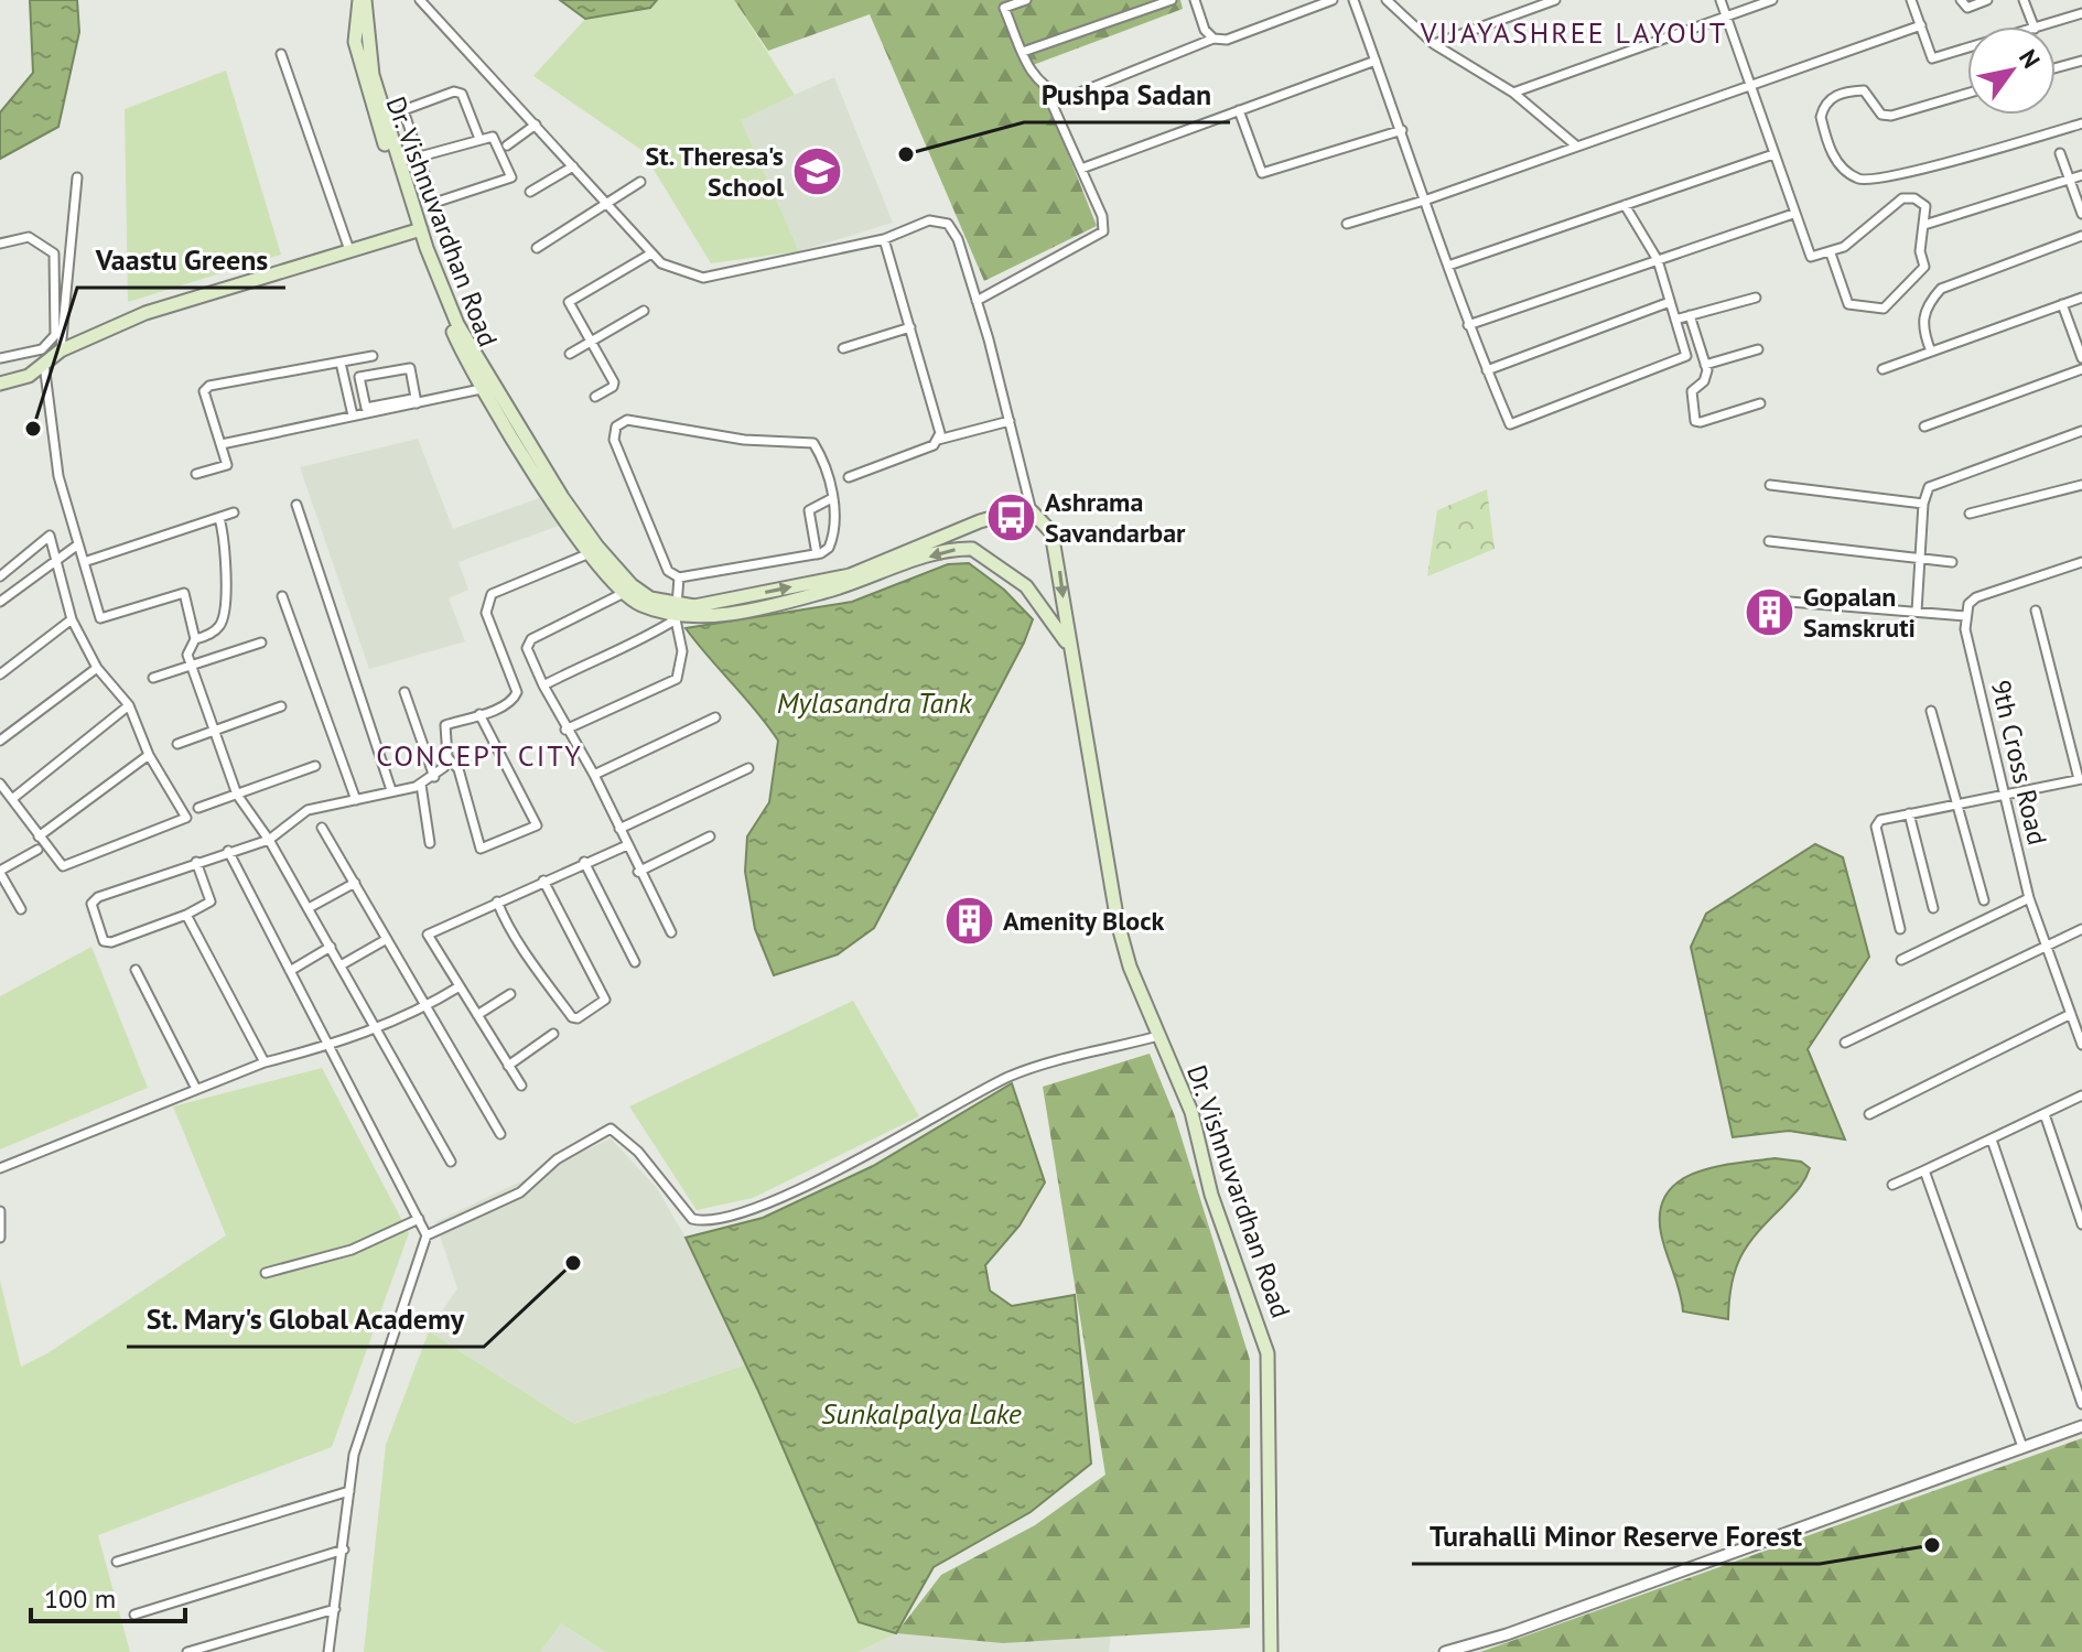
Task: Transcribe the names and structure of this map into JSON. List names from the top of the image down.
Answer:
{
  "streets": {
    "main road": ["Dr. Vishnuvardhan Road"],
    "street": ["9th Cross Road"]
  },
  "districts": ["VIJAYASHREE LAYOUT", "CONCEPT CITY"],
  "water": ["Mylasandra Tank", "Sunkalpalya Lake"],
  "places": {
    "other": [
      "Pushpa Sadan",
      "Vaastu Greens",
      "St. Mary's Global Academy",
      "Turahalli Minor Reserve Forest"
    ],
    "school or university": ["St. Theresa's School"],
    "bus stop": ["Ashrama Savandarbar"],
    "building": ["Gopalan Samskruti", "Amenity Block"]
  },
  "scale_bar": "100 m",
  "north": "top right"
}
